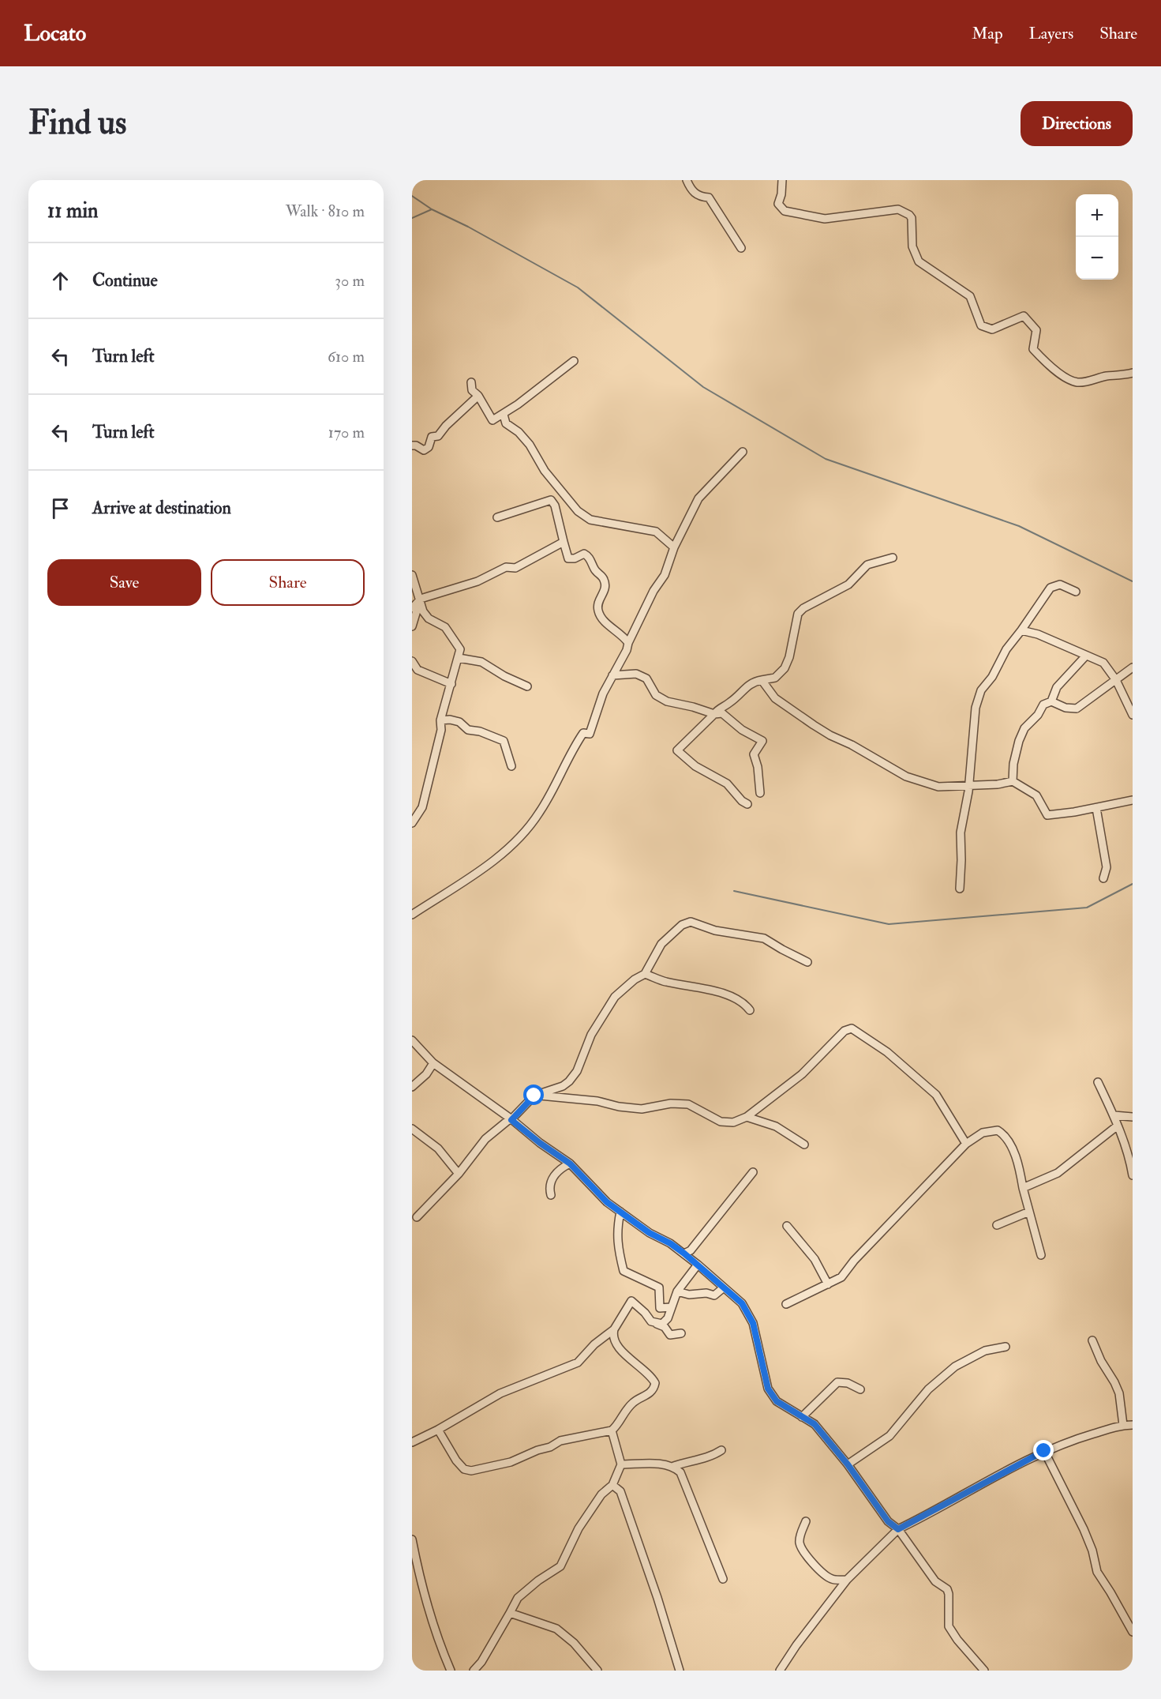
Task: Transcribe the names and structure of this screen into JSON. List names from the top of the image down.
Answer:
{
  "page": {
    "header": "Locato",
    "nav": ["Map", "Layers", "Share"],
    "buttons": [
      "Directions",
      ["Save", "Share"]
    ],
    "title": "Find us",
    "heading": ["11 min", "Walk · 810 m"],
    "map_buttons": ["+", "−"],
    "list": [
      ["Continue", "30 m"],
      ["Turn left", "610 m"],
      ["Turn left", "170 m"],
      "Arrive at destination"
    ]
  }
}
